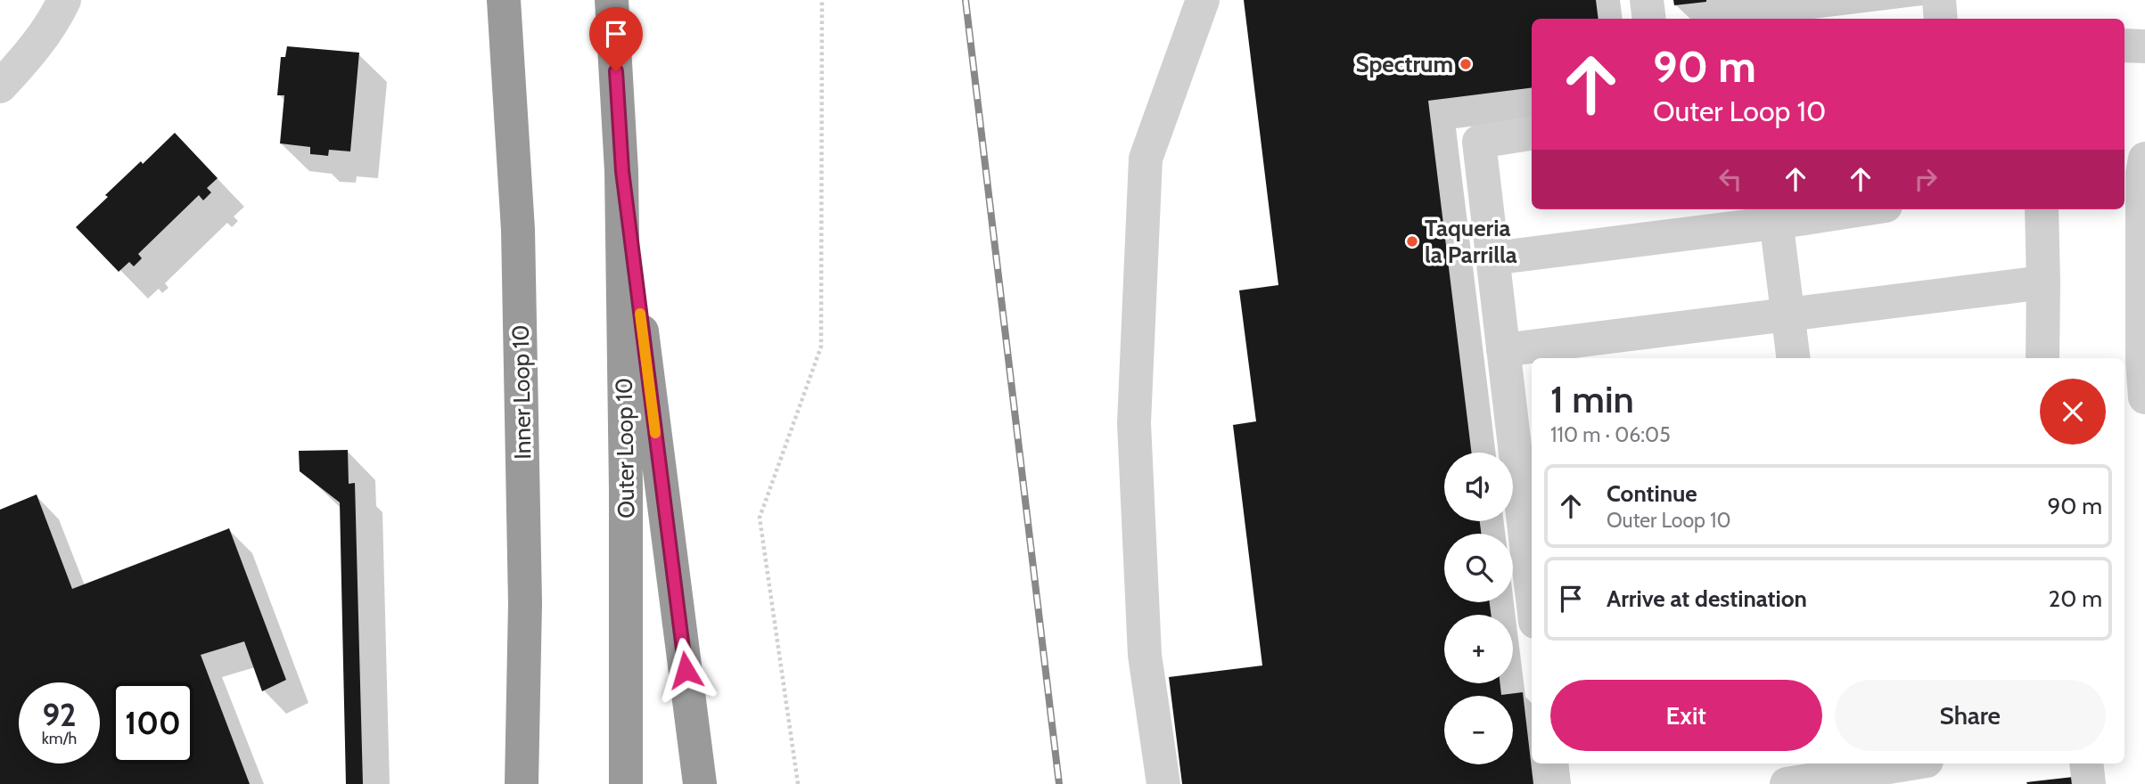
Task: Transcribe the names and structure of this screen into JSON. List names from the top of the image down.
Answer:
{
  "streets": {
    "highway": ["Inner Loop 10", "Outer Loop 10"]
  },
  "places": ["Spectrum", "Taqueria la Parrilla"],
  "page": {
    "turn": ["90 m", "Outer Loop 10"],
    "heading": ["1 min", "110 m · 06:05"],
    "map_buttons": ["+", "−"],
    "list": [
      {
        "name": "Continue",
        "note": "Outer Loop 10",
        "value": "90 m"
      },
      {
        "name": "Arrive at destination",
        "value": "20 m"
      }
    ],
    "buttons": ["Exit", "Share"],
    "speed": "92 km/h",
    "limit": "100"
  }
}
